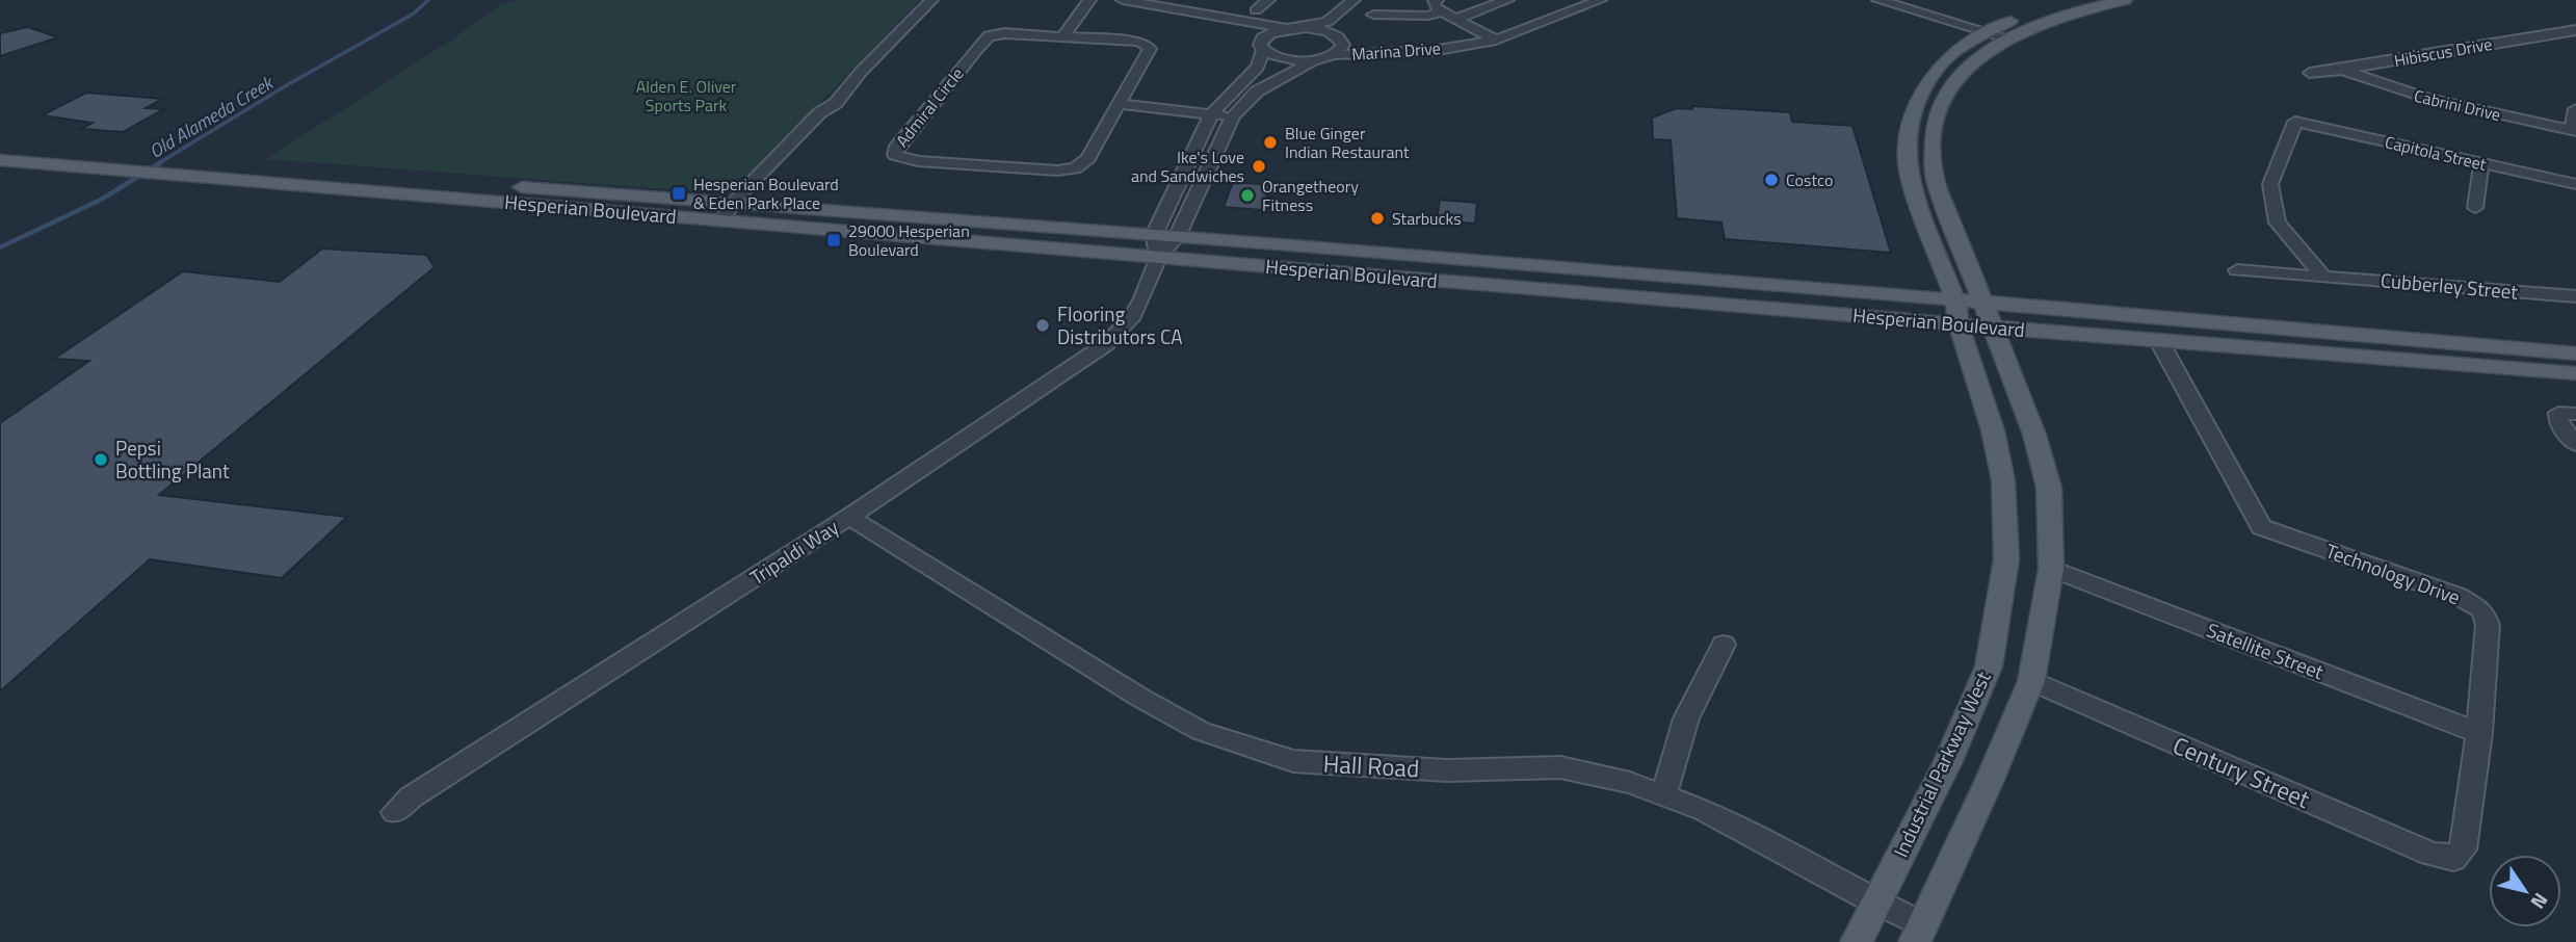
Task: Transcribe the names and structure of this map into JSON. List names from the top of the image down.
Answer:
{
  "streets": {
    "main road": ["Hesperian Boulevard", "Industrial Parkway West"],
    "street": [
      "Marina Drive",
      "Hibiscus Drive",
      "Cabrini Drive",
      "Admiral Circle",
      "Capitola Street",
      "Cubberley Street",
      "Tripaldi Way",
      "Technology Drive",
      "Satellite Street",
      "Hall Road",
      "Century Street"
    ]
  },
  "crossings": [
    ["Hibiscus Drive", "Cabrini Drive"],
    ["Capitola Street", "Cubberley Street"],
    ["Hesperian Boulevard", "Tripaldi Way"],
    ["Hesperian Boulevard", "Technology Drive"],
    ["Hesperian Boulevard", "Industrial Parkway West"],
    ["Tripaldi Way", "Hall Road"],
    ["Technology Drive", "Satellite Street"],
    ["Technology Drive", "Century Street"],
    ["Industrial Parkway West", "Hall Road"]
  ],
  "water": ["Old Alameda Creek"],
  "parks": ["Alden E. Oliver Sports Park"],
  "places": {
    "other": [
      "Blue Ginger Indian Restaurant",
      "Ike's Love and Sandwiches",
      "Costco",
      "Orangetheory Fitness",
      "Starbucks",
      "Flooring Distributors CA",
      "Pepsi Bottling Plant"
    ],
    "transit": ["Hesperian Boulevard & Eden Park Place", "29000 Hesperian Boulevard"]
  },
  "north": "bottom right"
}
